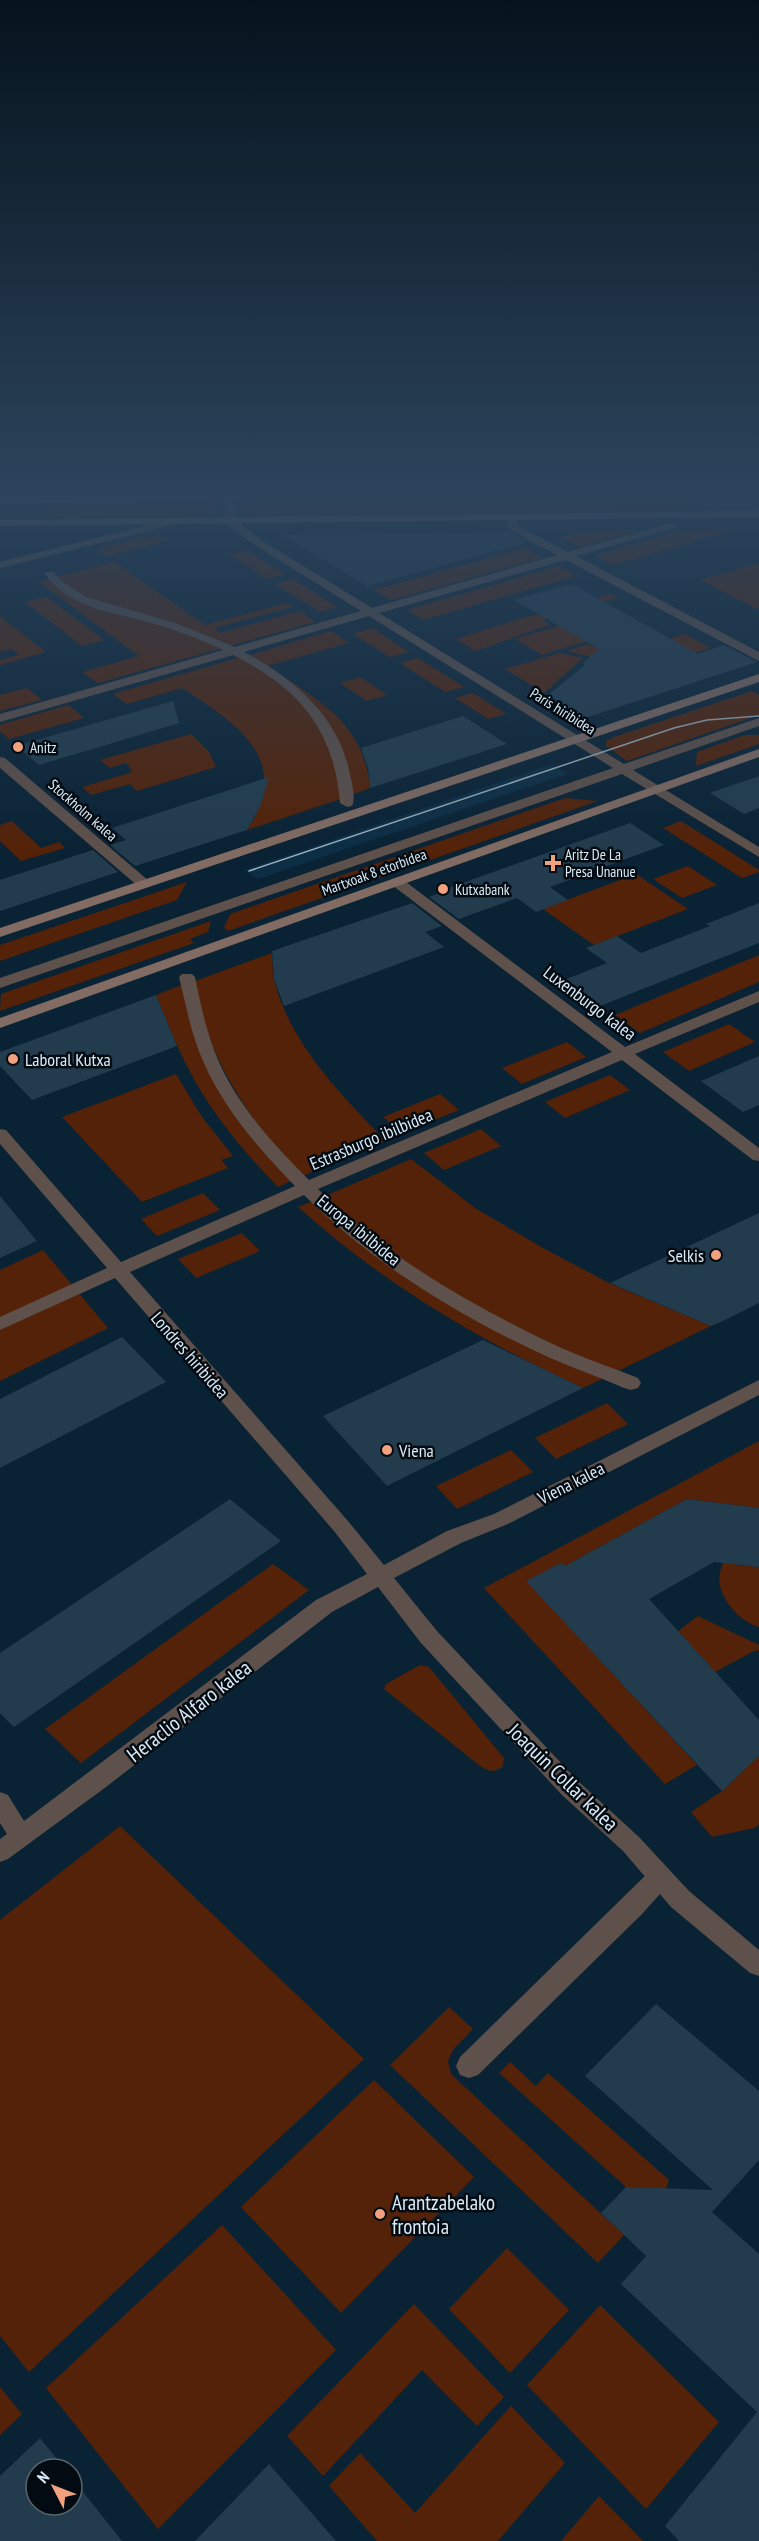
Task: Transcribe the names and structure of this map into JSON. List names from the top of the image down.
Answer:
{
  "streets": {
    "street": [
      "Paris hiribidea",
      "Stockholm kalea",
      "Martxoak 8 etorbidea",
      "Luxenburgo kalea",
      "Estrasburgo ibilbidea",
      "Europa ibilbidea",
      "Londres hiribidea",
      "Viena kalea",
      "Heraclio Alfaro kalea",
      "Joaquin Collar kalea"
    ]
  },
  "crossings": [
    ["Paris hiribidea", "Martxoak 8 etorbidea"],
    ["Martxoak 8 etorbidea", "Luxenburgo kalea"],
    ["Luxenburgo kalea", "Estrasburgo ibilbidea"],
    ["Estrasburgo ibilbidea", "Europa ibilbidea"],
    ["Estrasburgo ibilbidea", "Londres hiribidea"],
    ["Londres hiribidea", "Viena kalea"],
    ["Londres hiribidea", "Heraclio Alfaro kalea"],
    ["Londres hiribidea", "Joaquin Collar kalea"],
    ["Viena kalea", "Heraclio Alfaro kalea"],
    ["Viena kalea", "Joaquin Collar kalea"],
    ["Heraclio Alfaro kalea", "Joaquin Collar kalea"]
  ],
  "places": {
    "other": [
      "Anitz",
      "Kutxabank",
      "Laboral Kutxa",
      "Selkis",
      "Viena",
      "Arantzabelako frontoia"
    ],
    "health": ["Aritz De La Presa Unanue"]
  },
  "north": "top left"
}
